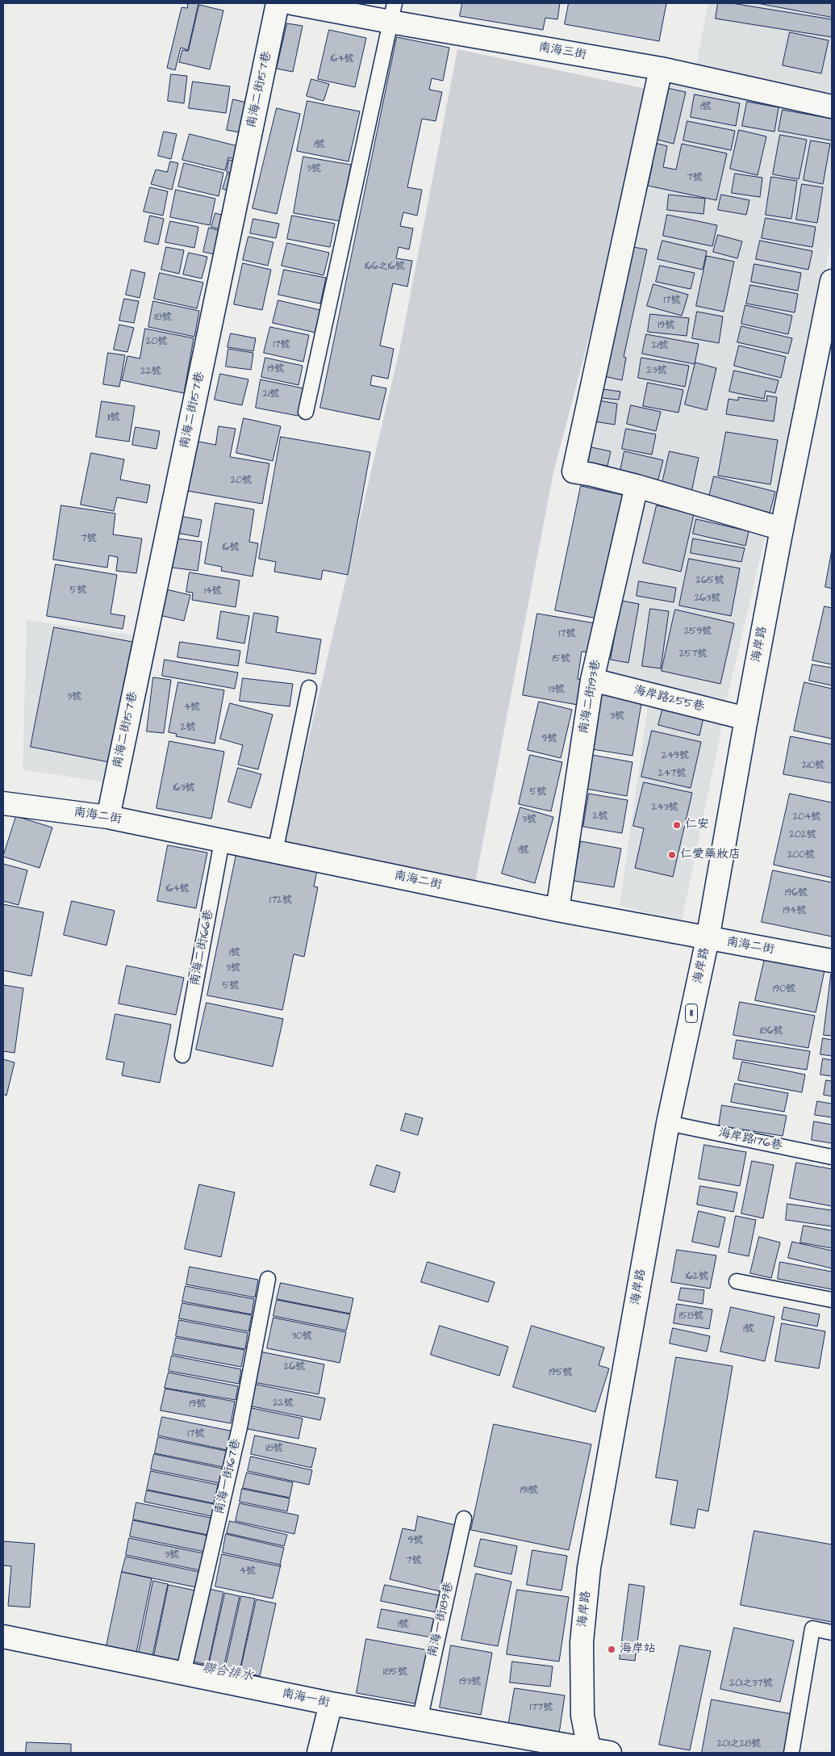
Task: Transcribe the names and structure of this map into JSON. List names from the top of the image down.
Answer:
{
  "streets": {
    "street": [
      "南海三街",
      "南海二街157巷",
      "海岸路",
      "南海二街193巷",
      "海岸路255巷",
      "南海二街",
      "11",
      "南海一街"
    ],
    "lane": [
      "南海二街166巷",
      "海岸路176巷",
      "南海一街167巷",
      "南海一街189巷"
    ]
  },
  "crossings": [
    ["南海二街157巷", "南海二街"],
    ["海岸路", "海岸路255巷"],
    ["海岸路", "南海二街"],
    ["海岸路", "海岸路176巷"],
    ["海岸路", "南海一街"],
    ["南海二街193巷", "海岸路255巷"],
    ["南海二街193巷", "南海二街"],
    ["南海二街", "南海二街166巷"],
    ["南海一街167巷", "南海一街"],
    ["南海一街189巷", "南海一街"]
  ],
  "water": ["聯合排水"],
  "places": ["仁安", "仁愛藥妝店", "海岸站"],
  "house_numbers": [
    "164號",
    "1號",
    "1號",
    "3號",
    "7號",
    "166之16號",
    "17號",
    "18號",
    "19號",
    "20號",
    "17號",
    "21號",
    "19號",
    "23號",
    "22號",
    "21號",
    "11號",
    "20號",
    "7號",
    "16號",
    "265號",
    "5號",
    "14號",
    "263號",
    "259號",
    "17號",
    "257號",
    "15號",
    "13號",
    "3號",
    "4號",
    "3號",
    "2號",
    "9號",
    "249號",
    "210號",
    "247號",
    "163號",
    "5號",
    "243號",
    "2號",
    "204號",
    "3號",
    "202號",
    "1號",
    "200號",
    "164號",
    "196號",
    "172號",
    "194號",
    "1號",
    "3號",
    "5號",
    "190號",
    "186號",
    "162號",
    "158號",
    "1號",
    "30號",
    "26號",
    "195號",
    "22號",
    "19號",
    "17號",
    "18號",
    "191號",
    "9號",
    "3號",
    "7號",
    "4號",
    "1號",
    "185號",
    "193號",
    "201之37號",
    "177號",
    "201之28號"
  ]
}
